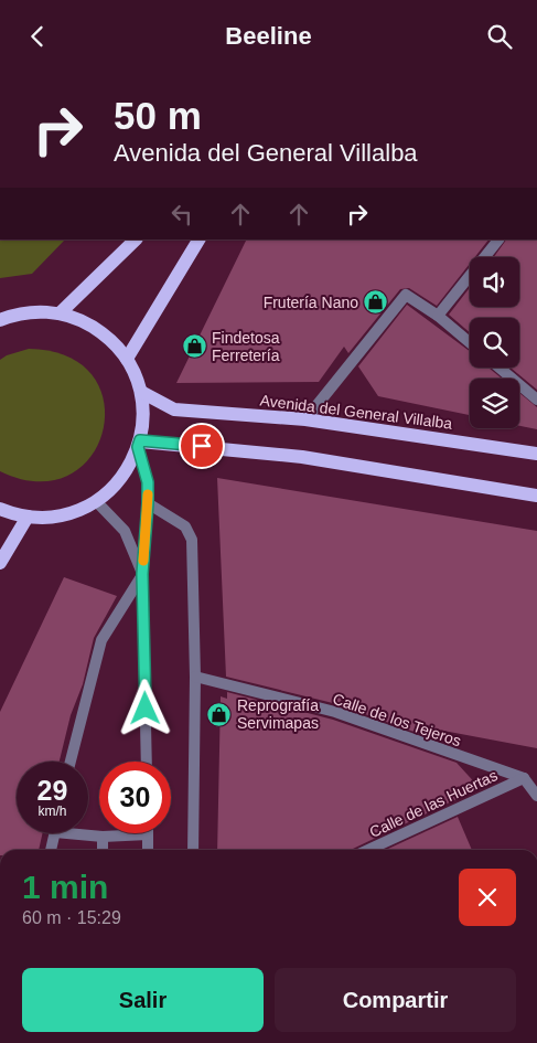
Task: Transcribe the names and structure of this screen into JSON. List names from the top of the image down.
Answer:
{
  "streets": {
    "main road": ["Avenida del General Villalba"],
    "street": ["Calle de los Tejeros", "Calle de las Huertas"]
  },
  "crossings": [
    ["Calle de los Tejeros", "Calle de las Huertas"]
  ],
  "places": {
    "shop": ["Frutería Nano", "Findetosa Ferretería", "Reprografía Servimapas"]
  },
  "page": {
    "header": "Beeline",
    "turn": ["50 m", "Avenida del General Villalba"],
    "speed": "29 km/h",
    "limit": "30",
    "heading": ["1 min", "60 m · 15:29"],
    "buttons": ["Salir", "Compartir"]
  }
}
